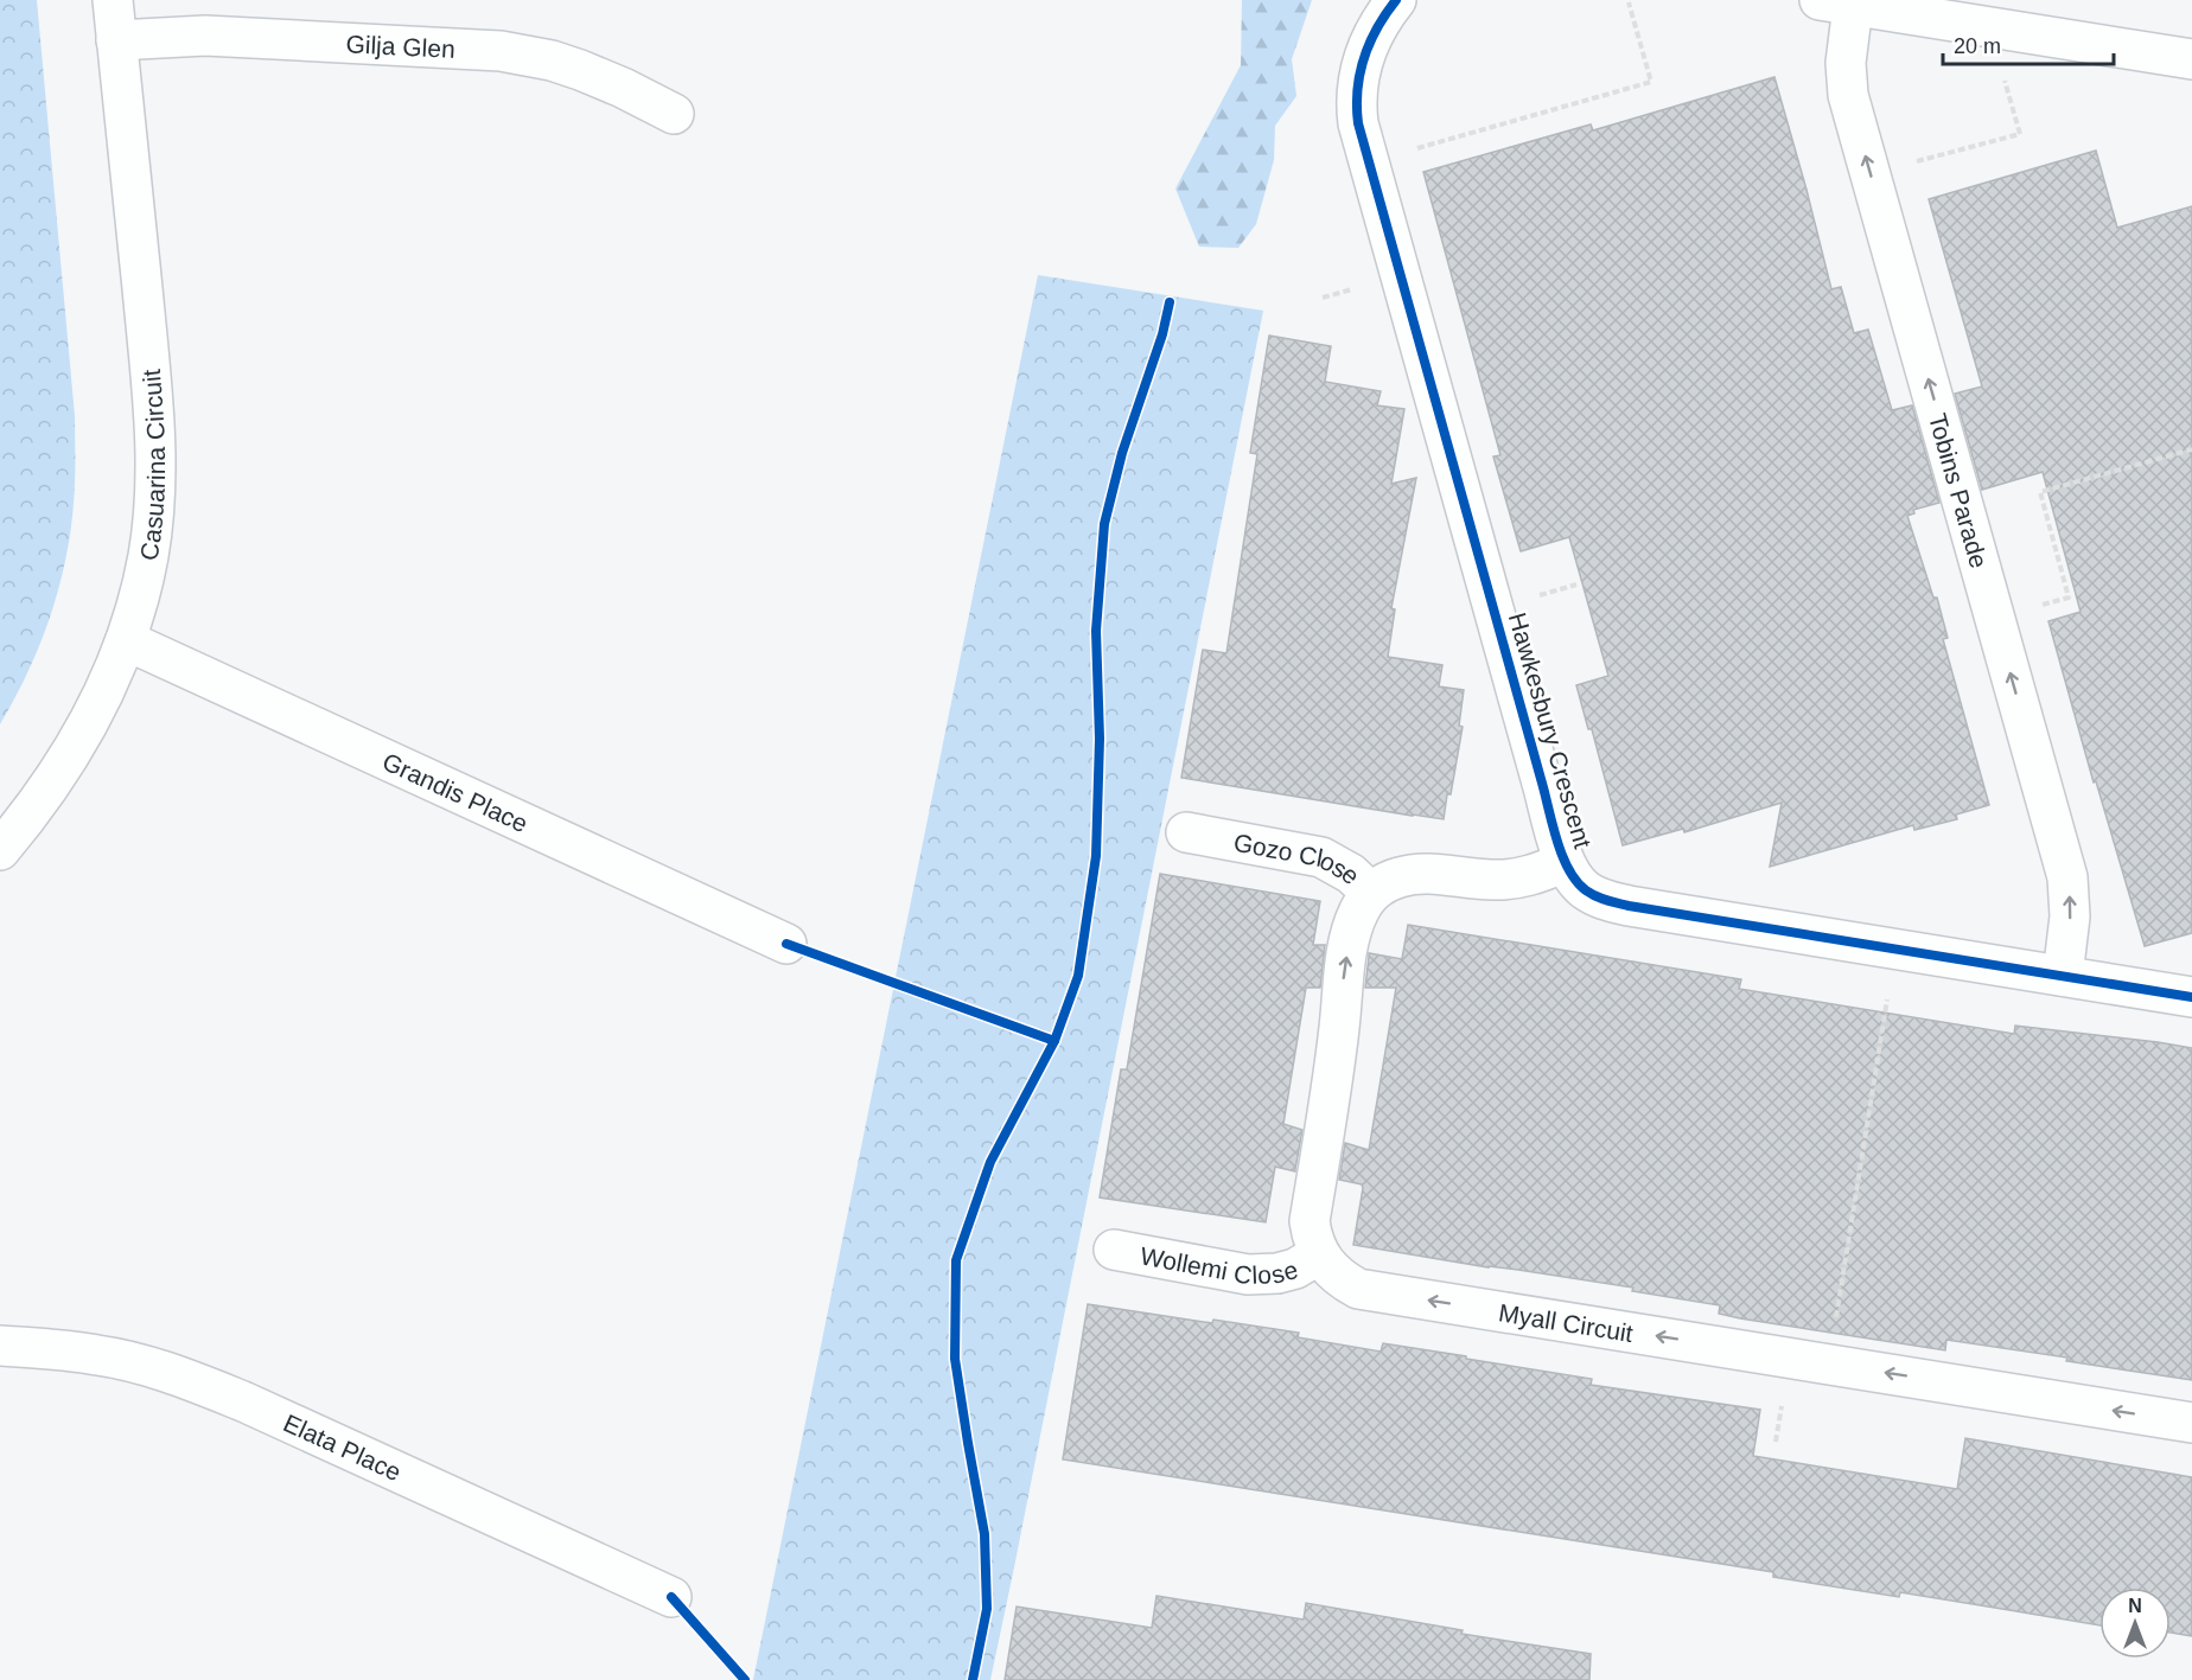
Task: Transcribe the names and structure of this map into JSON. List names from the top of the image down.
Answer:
{
  "streets": {
    "street": [
      "Gilja Glen",
      "Casuarina Circuit",
      "Tobins Parade",
      "Hawkesbury Crescent",
      "Grandis Place",
      "Gozo Close",
      "Wollemi Close",
      "Myall Circuit",
      "Elata Place"
    ]
  },
  "crossings": [
    ["Gilja Glen", "Casuarina Circuit"],
    ["Casuarina Circuit", "Grandis Place"],
    ["Tobins Parade", "Hawkesbury Crescent"],
    ["Hawkesbury Crescent", "Gozo Close"],
    ["Gozo Close", "Myall Circuit"],
    ["Wollemi Close", "Myall Circuit"]
  ],
  "one_way": ["Tobins Parade"],
  "scale_bar": "20 m",
  "north": "top"
}
